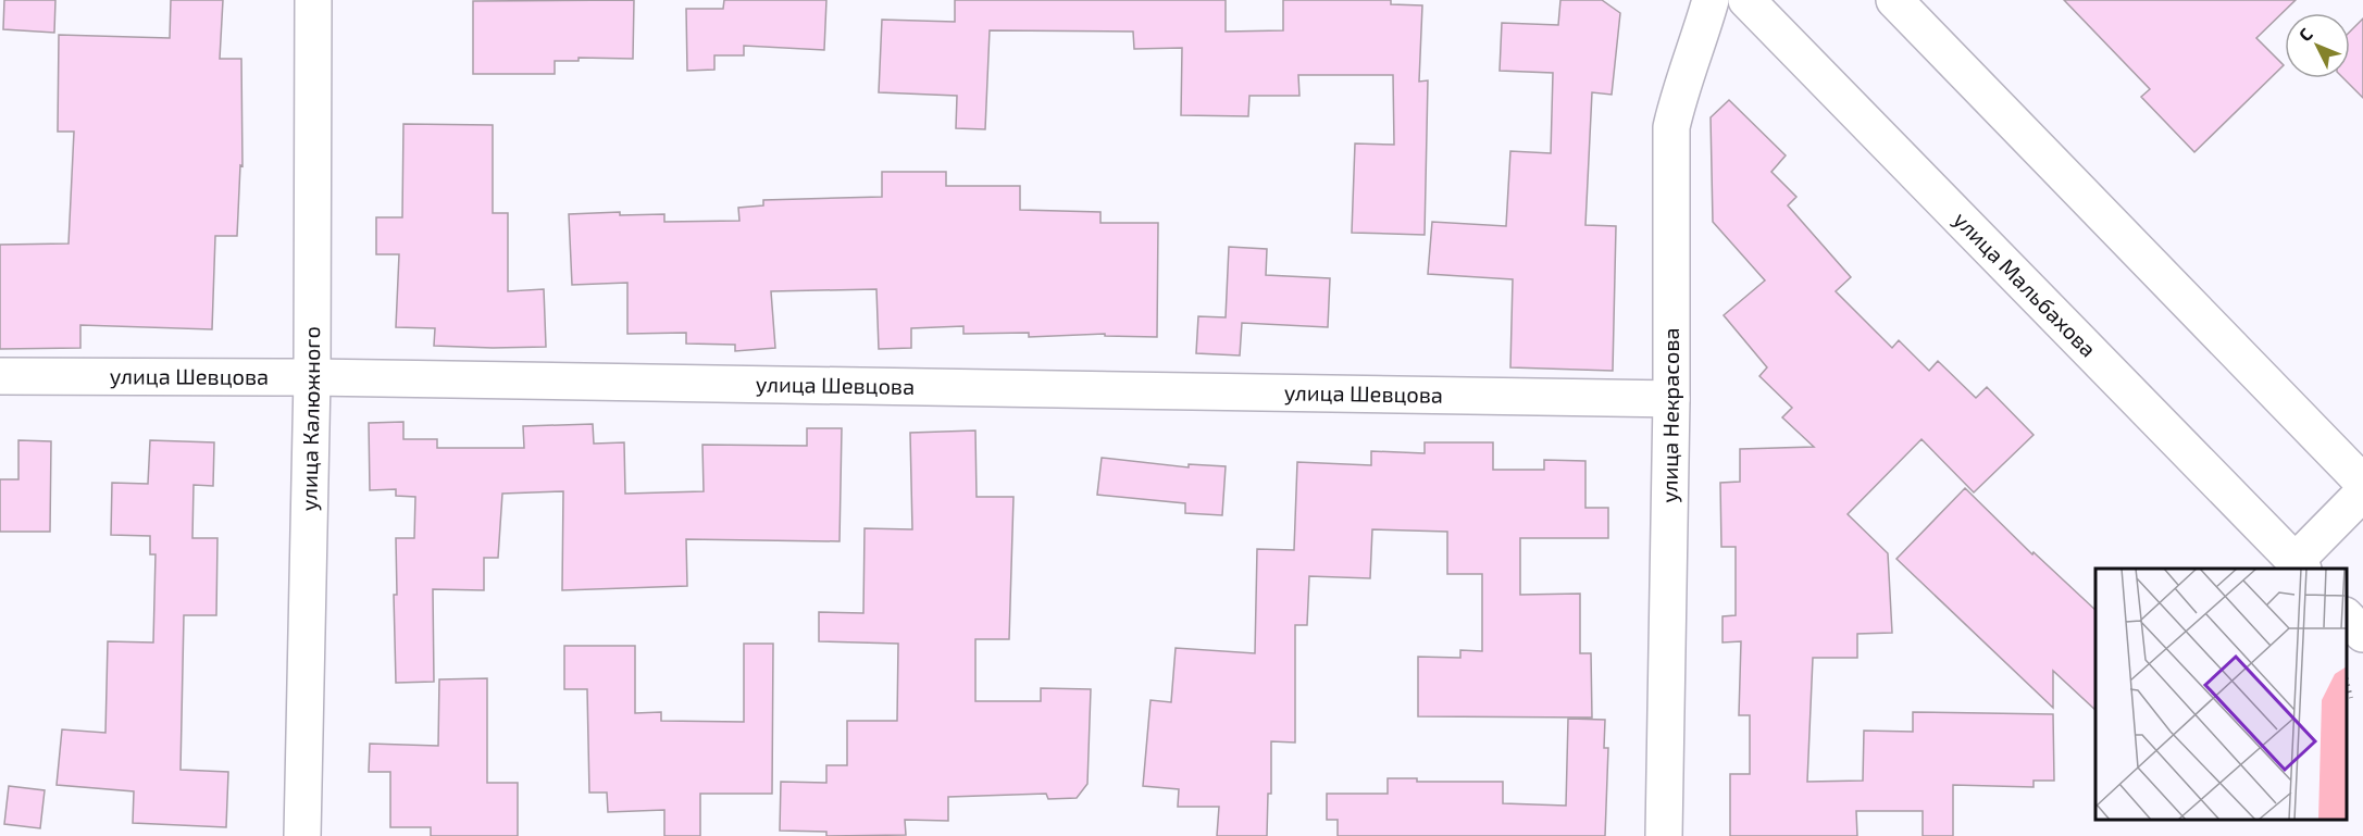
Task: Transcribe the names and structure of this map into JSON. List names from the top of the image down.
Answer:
{
  "streets": {
    "street": [
      "улица Мальбахова",
      "улица Шевцова",
      "улица Некрасова",
      "улица Калюжного"
    ]
  },
  "crossings": [
    ["улица Шевцова", "улица Некрасова"],
    ["улица Шевцова", "улица Калюжного"]
  ],
  "north": "top left"
}
